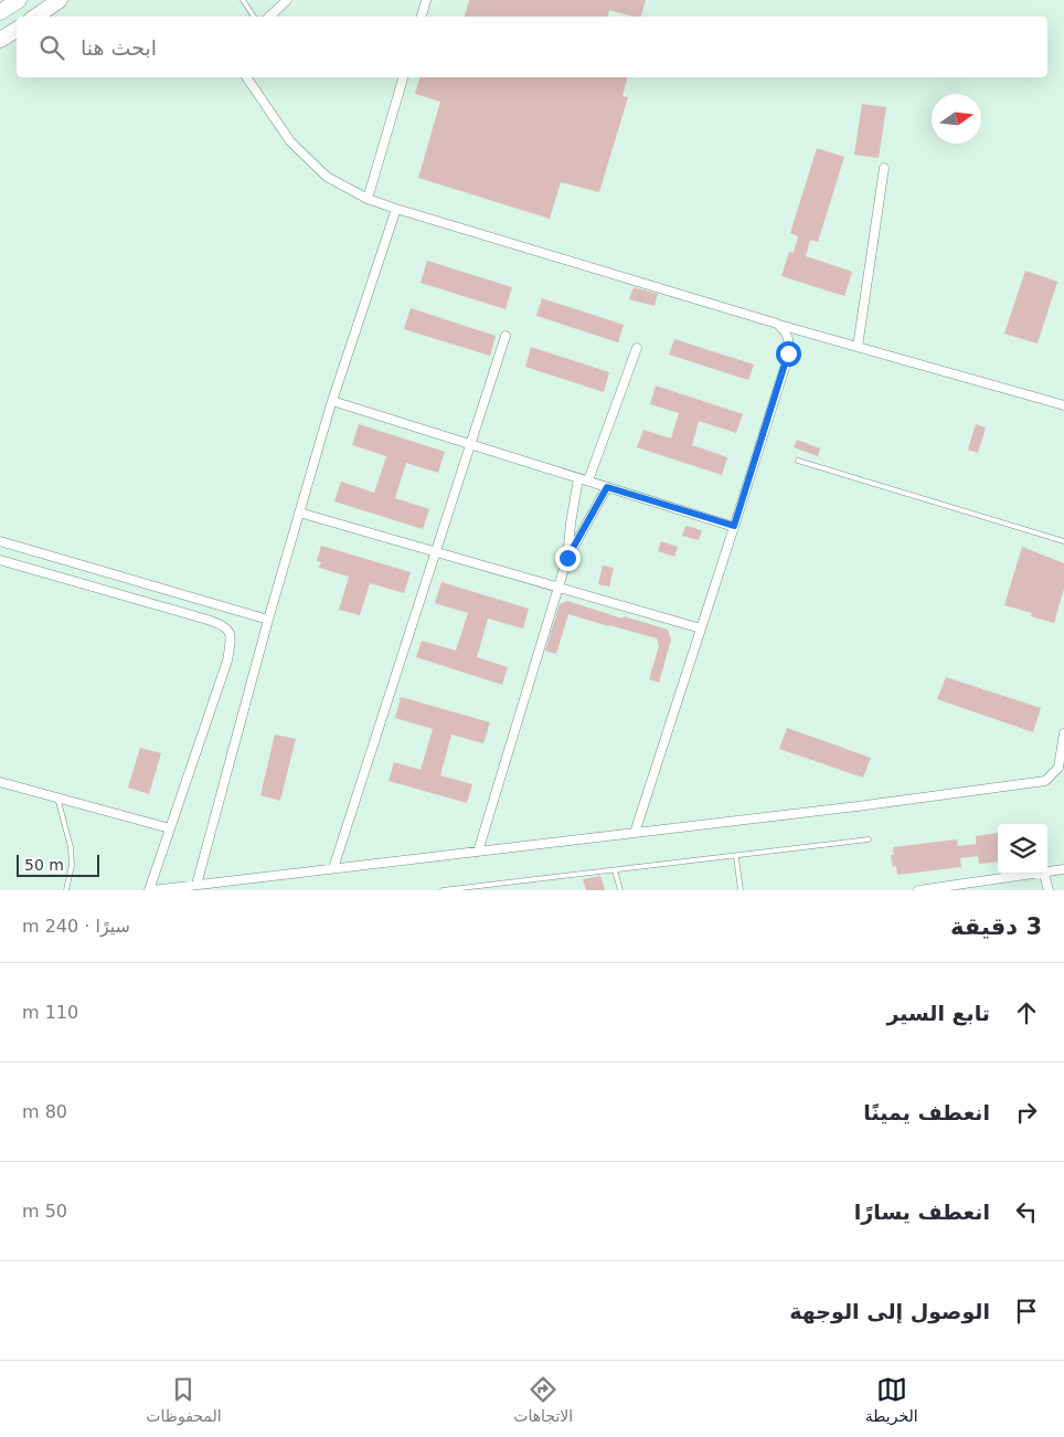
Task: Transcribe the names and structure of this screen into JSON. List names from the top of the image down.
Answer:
{
  "scale_bar": "50 m",
  "north": "right",
  "page": {
    "search": "ابحث هنا",
    "scale": "50 m",
    "heading": ["3 دقيقة", "سيرًا · 240 m"],
    "list": [
      ["تابع السير", "110 m"],
      ["انعطف يمينًا", "80 m"],
      ["انعطف يسارًا", "50 m"],
      "الوصول إلى الوجهة"
    ],
    "nav": ["الخريطة", "الاتجاهات", "المحفوظات"]
  }
}
